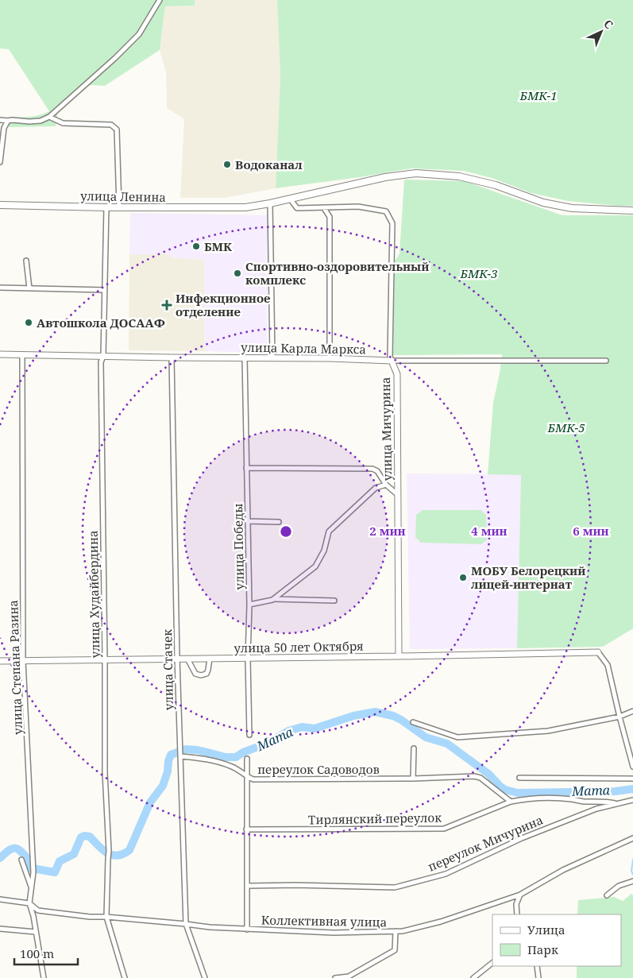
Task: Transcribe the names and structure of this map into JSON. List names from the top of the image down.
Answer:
{
  "streets": {
    "main road": ["улица Ленина"],
    "street": [
      "улица Карла Маркса",
      "улица Мичурина",
      "улица Победы",
      "улица Худайбердина",
      "улица 50 лет Октября",
      "улица Степана Разина",
      "улица Стачек",
      "переулок Садоводов",
      "Тирлянский переулок",
      "переулок Мичурина",
      "Коллективная улица"
    ]
  },
  "crossings": [
    ["улица Ленина", "улица Мичурина"],
    ["улица Ленина", "улица Худайбердина"],
    ["улица Карла Маркса", "улица Мичурина"],
    ["улица Карла Маркса", "улица Победы"],
    ["улица Карла Маркса", "улица Худайбердина"],
    ["улица Карла Маркса", "улица Степана Разина"],
    ["улица Карла Маркса", "улица Стачек"],
    ["улица Мичурина", "улица 50 лет Октября"],
    ["улица Победы", "улица 50 лет Октября"],
    ["улица Худайбердина", "улица 50 лет Октября"],
    ["улица Худайбердина", "Коллективная улица"],
    ["улица 50 лет Октября", "улица Степана Разина"],
    ["улица 50 лет Октября", "улица Стачек"],
    ["улица Степана Разина", "Коллективная улица"],
    ["улица Стачек", "переулок Садоводов"],
    ["улица Стачек", "Коллективная улица"],
    ["переулок Садоводов", "Тирлянский переулок"],
    ["Тирлянский переулок", "переулок Мичурина"]
  ],
  "water": ["Мата"],
  "parks": ["БМК-1", "БМК-3", "БМК-5"],
  "places": {
    "other": [
      "Водоканал",
      "БМК",
      "Спортивно-оздоровительный комплекс",
      "Автошкола ДОСААФ",
      "МОБУ Белорецкий лицей-интернат"
    ],
    "health": ["Инфекционное отделение"]
  },
  "legend": ["Улица", "Парк"],
  "scale_bar": "100 m",
  "north": "top right",
  "rings": ["2 мин", "4 мин", "6 мин"]
}
